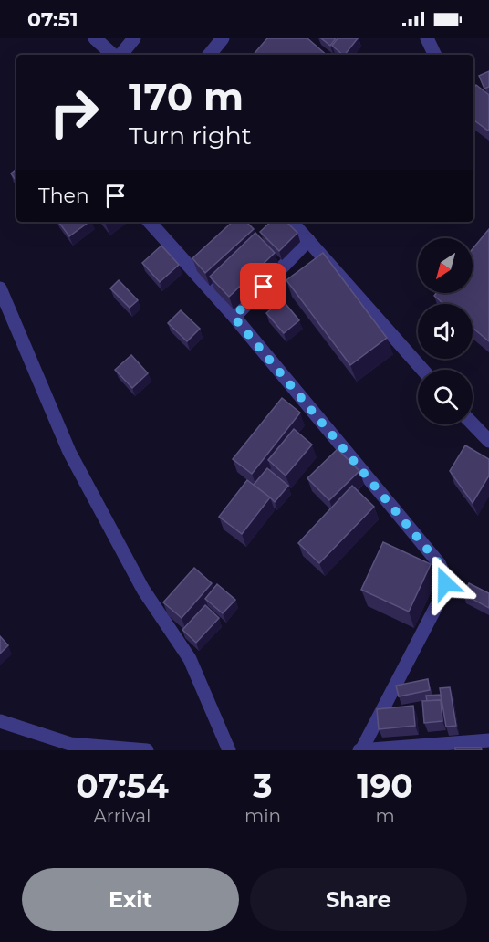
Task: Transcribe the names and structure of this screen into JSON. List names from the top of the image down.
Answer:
{
  "north": "bottom left",
  "page": {
    "status": "07:51",
    "turn": ["170 m", "Turn right"],
    "then": "Then",
    "eta": [
      "07:54",
      "Arrival",
      "3",
      "min",
      "190",
      "m"
    ],
    "buttons": ["Exit", "Share"]
  }
}
